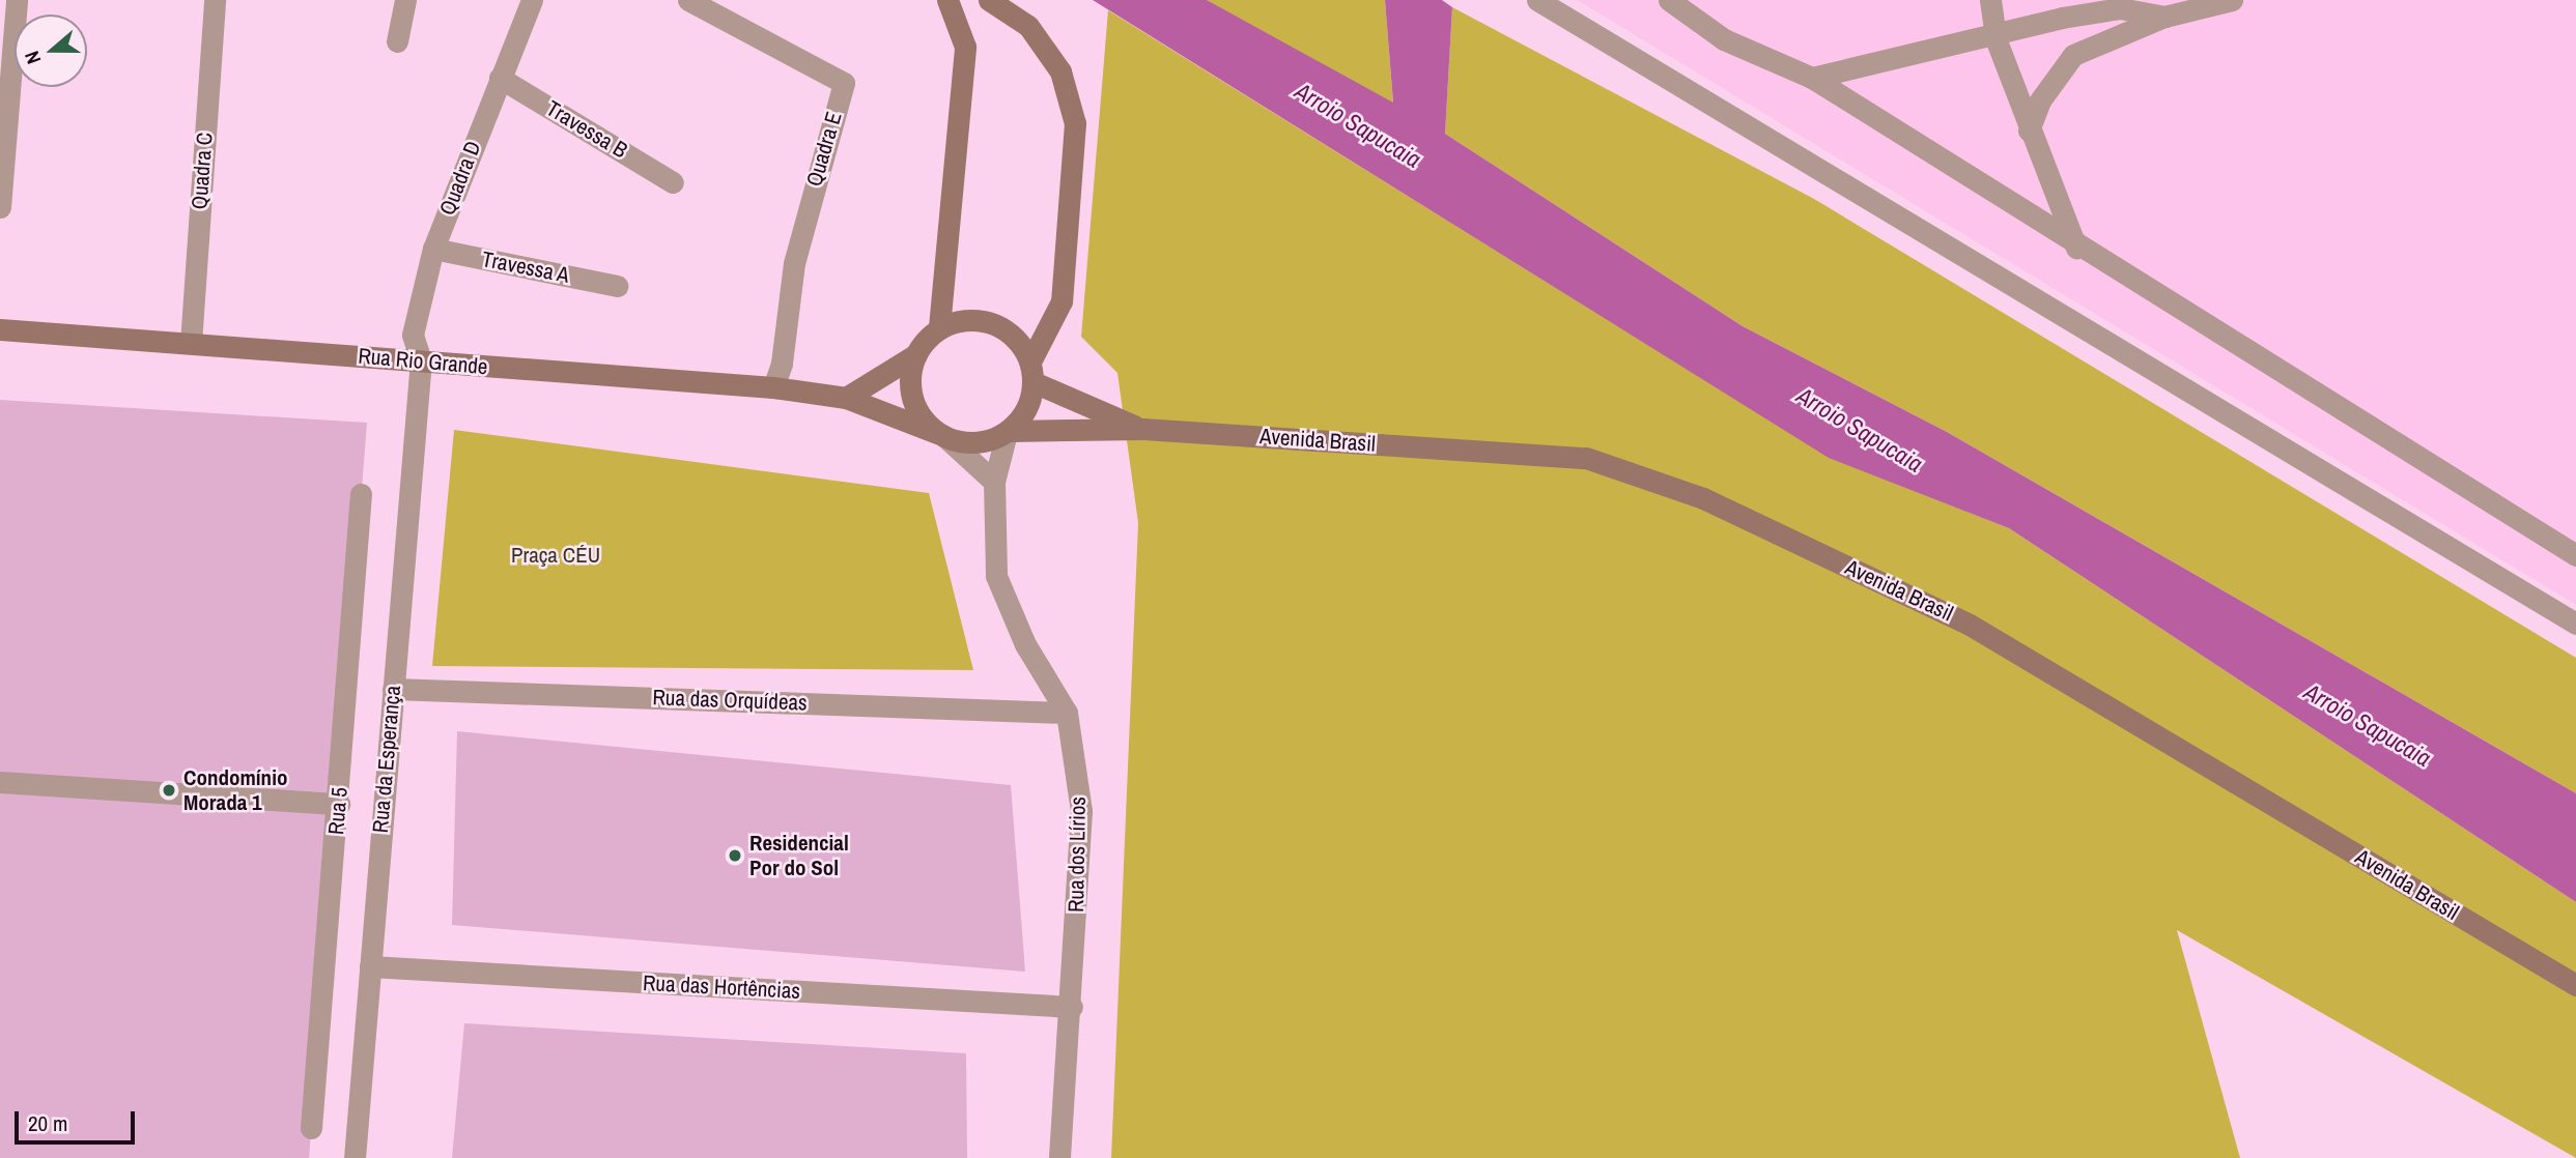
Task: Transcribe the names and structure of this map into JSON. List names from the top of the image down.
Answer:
{
  "streets": {
    "main road": ["Rua Rio Grande", "Avenida Brasil"],
    "street": [
      "Travessa B",
      "Quadra E",
      "Quadra C",
      "Quadra D",
      "Travessa A",
      "Rua das Orquídeas",
      "Rua da Esperança",
      "Rua 5",
      "Rua dos Lírios",
      "Rua das Hortências"
    ]
  },
  "crossings": [
    ["Travessa B", "Quadra D"],
    ["Quadra E", "Rua Rio Grande"],
    ["Quadra C", "Rua Rio Grande"],
    ["Quadra D", "Travessa A"],
    ["Quadra D", "Rua Rio Grande"],
    ["Quadra D", "Rua da Esperança"],
    ["Rua Rio Grande", "Avenida Brasil"],
    ["Rua Rio Grande", "Rua da Esperança"],
    ["Rua Rio Grande", "Rua dos Lírios"],
    ["Avenida Brasil", "Rua dos Lírios"],
    ["Rua das Orquídeas", "Rua da Esperança"],
    ["Rua das Orquídeas", "Rua dos Lírios"],
    ["Rua da Esperança", "Rua das Hortências"],
    ["Rua dos Lírios", "Rua das Hortências"]
  ],
  "water": ["Arroio Sapucaia"],
  "parks": ["Praça CÉU"],
  "places": ["Condomínio Morada 1", "Residencial Por do Sol"],
  "scale_bar": "20 m",
  "north": "left"
}
